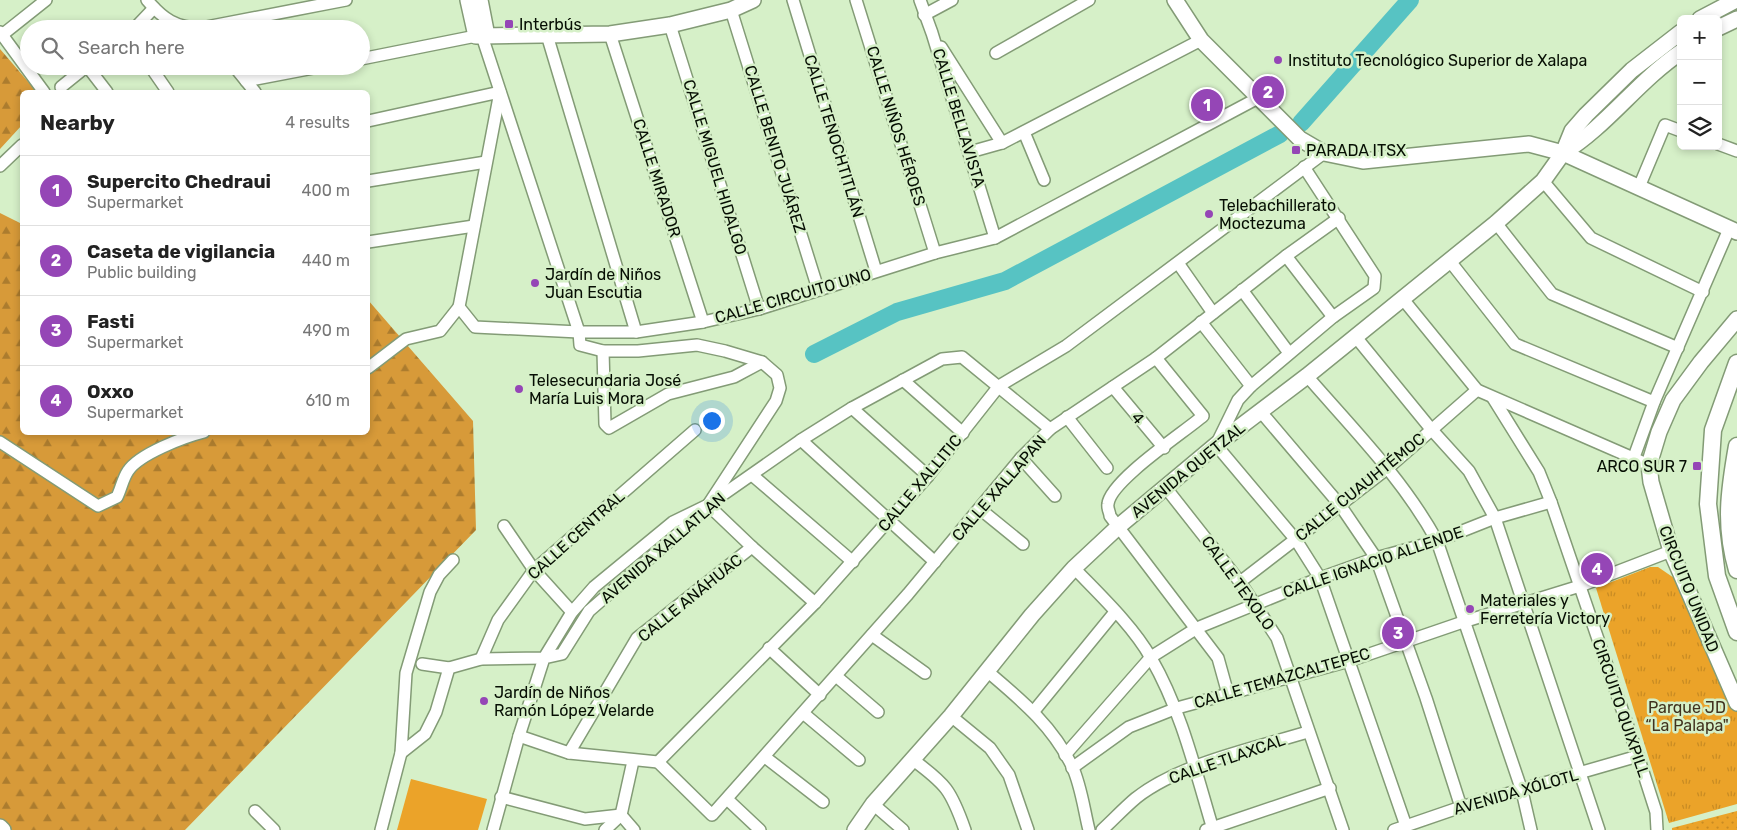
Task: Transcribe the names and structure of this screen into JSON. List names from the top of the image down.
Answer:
{
  "streets": {
    "street": [
      "CALLE BELLAVISTA",
      "CALLE NIÑOS HÉROES",
      "CALLE TENOCHTITLÁN",
      "CALLE BENITO JUÁREZ",
      "CALLE MIGUEL HIDALGO",
      "CALLE MIRADOR",
      "CALLE CIRCUITO UNO",
      "4",
      "AVENIDA QUETZAL",
      "CALLE XALLITIC",
      "CALLE CUAUHTÉMOC",
      "CALLE XALLAPAN",
      "CALLE CENTRAL",
      "AVENIDA XALLATLAN",
      "CALLE IGNACIO ALLENDE",
      "CALLE TEXOLO",
      "CIRCUITO UNIDAD",
      "CALLE ANÁHUAC",
      "CALLE TEMAZCALTEPEC",
      "CIRCUITO QUIXPILL",
      "CALLE TLAXCAL",
      "AVENIDA XÓLOTL"
    ]
  },
  "crossings": [
    ["CALLE BELLAVISTA", "CALLE CIRCUITO UNO"],
    ["CALLE NIÑOS HÉROES", "CALLE CIRCUITO UNO"],
    ["CALLE TENOCHTITLÁN", "CALLE CIRCUITO UNO"],
    ["CALLE BENITO JUÁREZ", "CALLE CIRCUITO UNO"],
    ["CALLE MIGUEL HIDALGO", "CALLE CIRCUITO UNO"],
    ["CALLE MIRADOR", "CALLE CIRCUITO UNO"],
    ["4", "CALLE XALLAPAN"],
    ["AVENIDA QUETZAL", "CALLE TEXOLO"],
    ["CALLE XALLITIC", "CALLE XALLAPAN"],
    ["CALLE XALLITIC", "AVENIDA XALLATLAN"],
    ["CALLE CUAUHTÉMOC", "CALLE TEXOLO"],
    ["CALLE IGNACIO ALLENDE", "CALLE TEXOLO"],
    ["CALLE IGNACIO ALLENDE", "CIRCUITO QUIXPILL"],
    ["CALLE TEXOLO", "CALLE TEMAZCALTEPEC"],
    ["CALLE TEXOLO", "CALLE TLAXCAL"],
    ["CIRCUITO UNIDAD", "CALLE TEMAZCALTEPEC"],
    ["CALLE TEMAZCALTEPEC", "CIRCUITO QUIXPILL"],
    ["CIRCUITO QUIXPILL", "AVENIDA XÓLOTL"]
  ],
  "parks": ["Parque JD “La Palapa\""],
  "places": {
    "transit": ["Interbús", "PARADA ITSX", "ARCO SUR 7"],
    "other": [
      "Instituto Tecnológico Superior de Xalapa",
      "Telebachillerato Moctezuma",
      "Jardín de Niños Juan Escutia",
      "Telesecundaria José María Luis Mora",
      "Materiales y Ferretería Victory",
      "Jardín de Niños Ramón López Velarde"
    ]
  },
  "page": {
    "map_buttons": ["+", "−"],
    "search": "Search here",
    "pins": [
      "2",
      "1",
      "4",
      "3"
    ],
    "heading": ["Nearby", "4 results"],
    "list": [
      {
        "mark": "1",
        "name": "Supercito Chedraui",
        "note": "Supermarket",
        "value": "400 m"
      },
      {
        "mark": "2",
        "name": "Caseta de vigilancia",
        "note": "Public building",
        "value": "440 m"
      },
      {
        "mark": "3",
        "name": "Fasti",
        "note": "Supermarket",
        "value": "490 m"
      },
      {
        "mark": "4",
        "name": "Oxxo",
        "note": "Supermarket",
        "value": "610 m"
      }
    ]
  }
}
